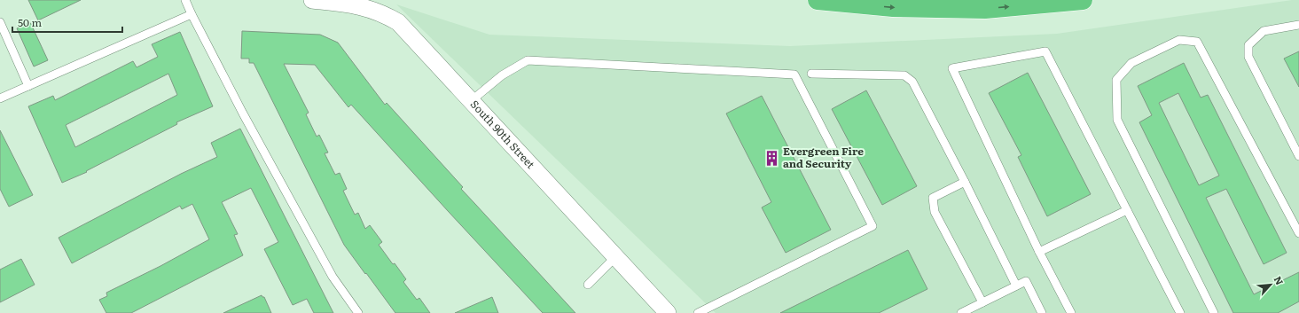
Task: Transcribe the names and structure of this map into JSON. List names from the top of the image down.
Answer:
{
  "streets": {
    "street": ["South 90th Street"]
  },
  "places": {
    "building": ["Evergreen Fire and Security"]
  },
  "scale_bar": "50 m",
  "north": "top right"
}
